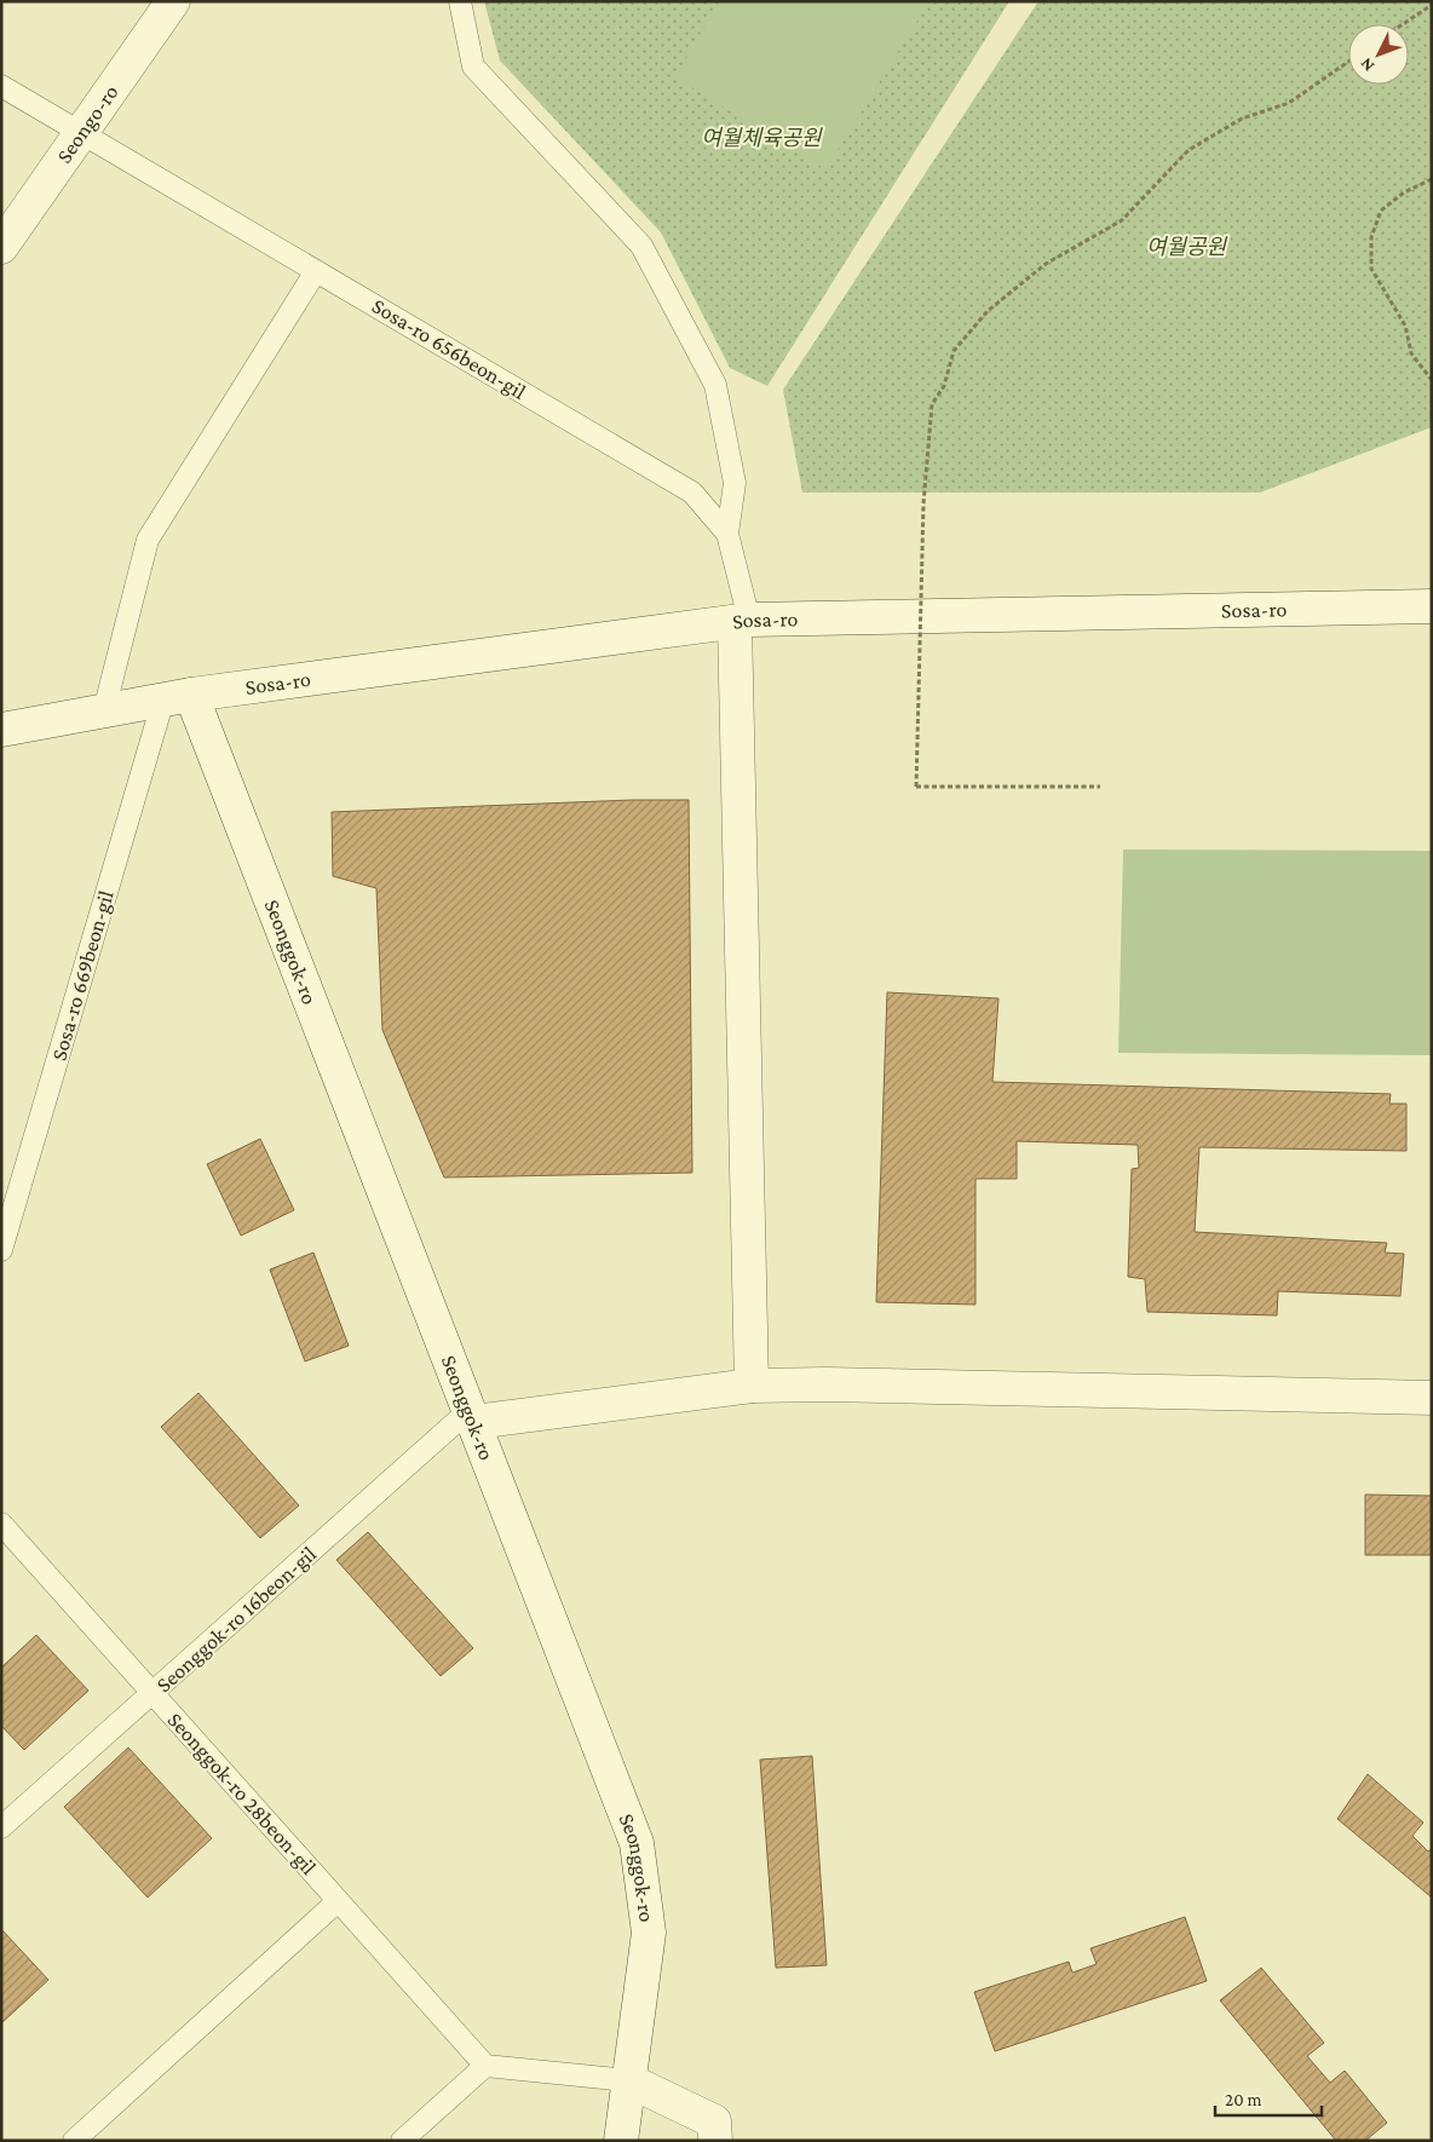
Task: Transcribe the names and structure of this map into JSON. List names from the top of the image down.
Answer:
{
  "streets": {
    "street": ["Seongo-ro", "Sosa-ro", "Seonggok-ro"],
    "lane": [
      "Sosa-ro 656beon-gil",
      "Sosa-ro 669beon-gil",
      "Seonggok-ro 16beon-gil",
      "Seonggok-ro 28beon-gil"
    ]
  },
  "crossings": [
    ["Seongo-ro", "Sosa-ro 656beon-gil"],
    ["Sosa-ro 656beon-gil", "Sosa-ro"],
    ["Sosa-ro", "Seonggok-ro"],
    ["Sosa-ro", "Sosa-ro 669beon-gil"],
    ["Seonggok-ro", "Sosa-ro 669beon-gil"],
    ["Seonggok-ro", "Seonggok-ro 16beon-gil"],
    ["Seonggok-ro 16beon-gil", "Seonggok-ro 28beon-gil"]
  ],
  "parks": ["여월체육공원", "여월공원"],
  "scale_bar": "20 m",
  "north": "bottom left"
}
